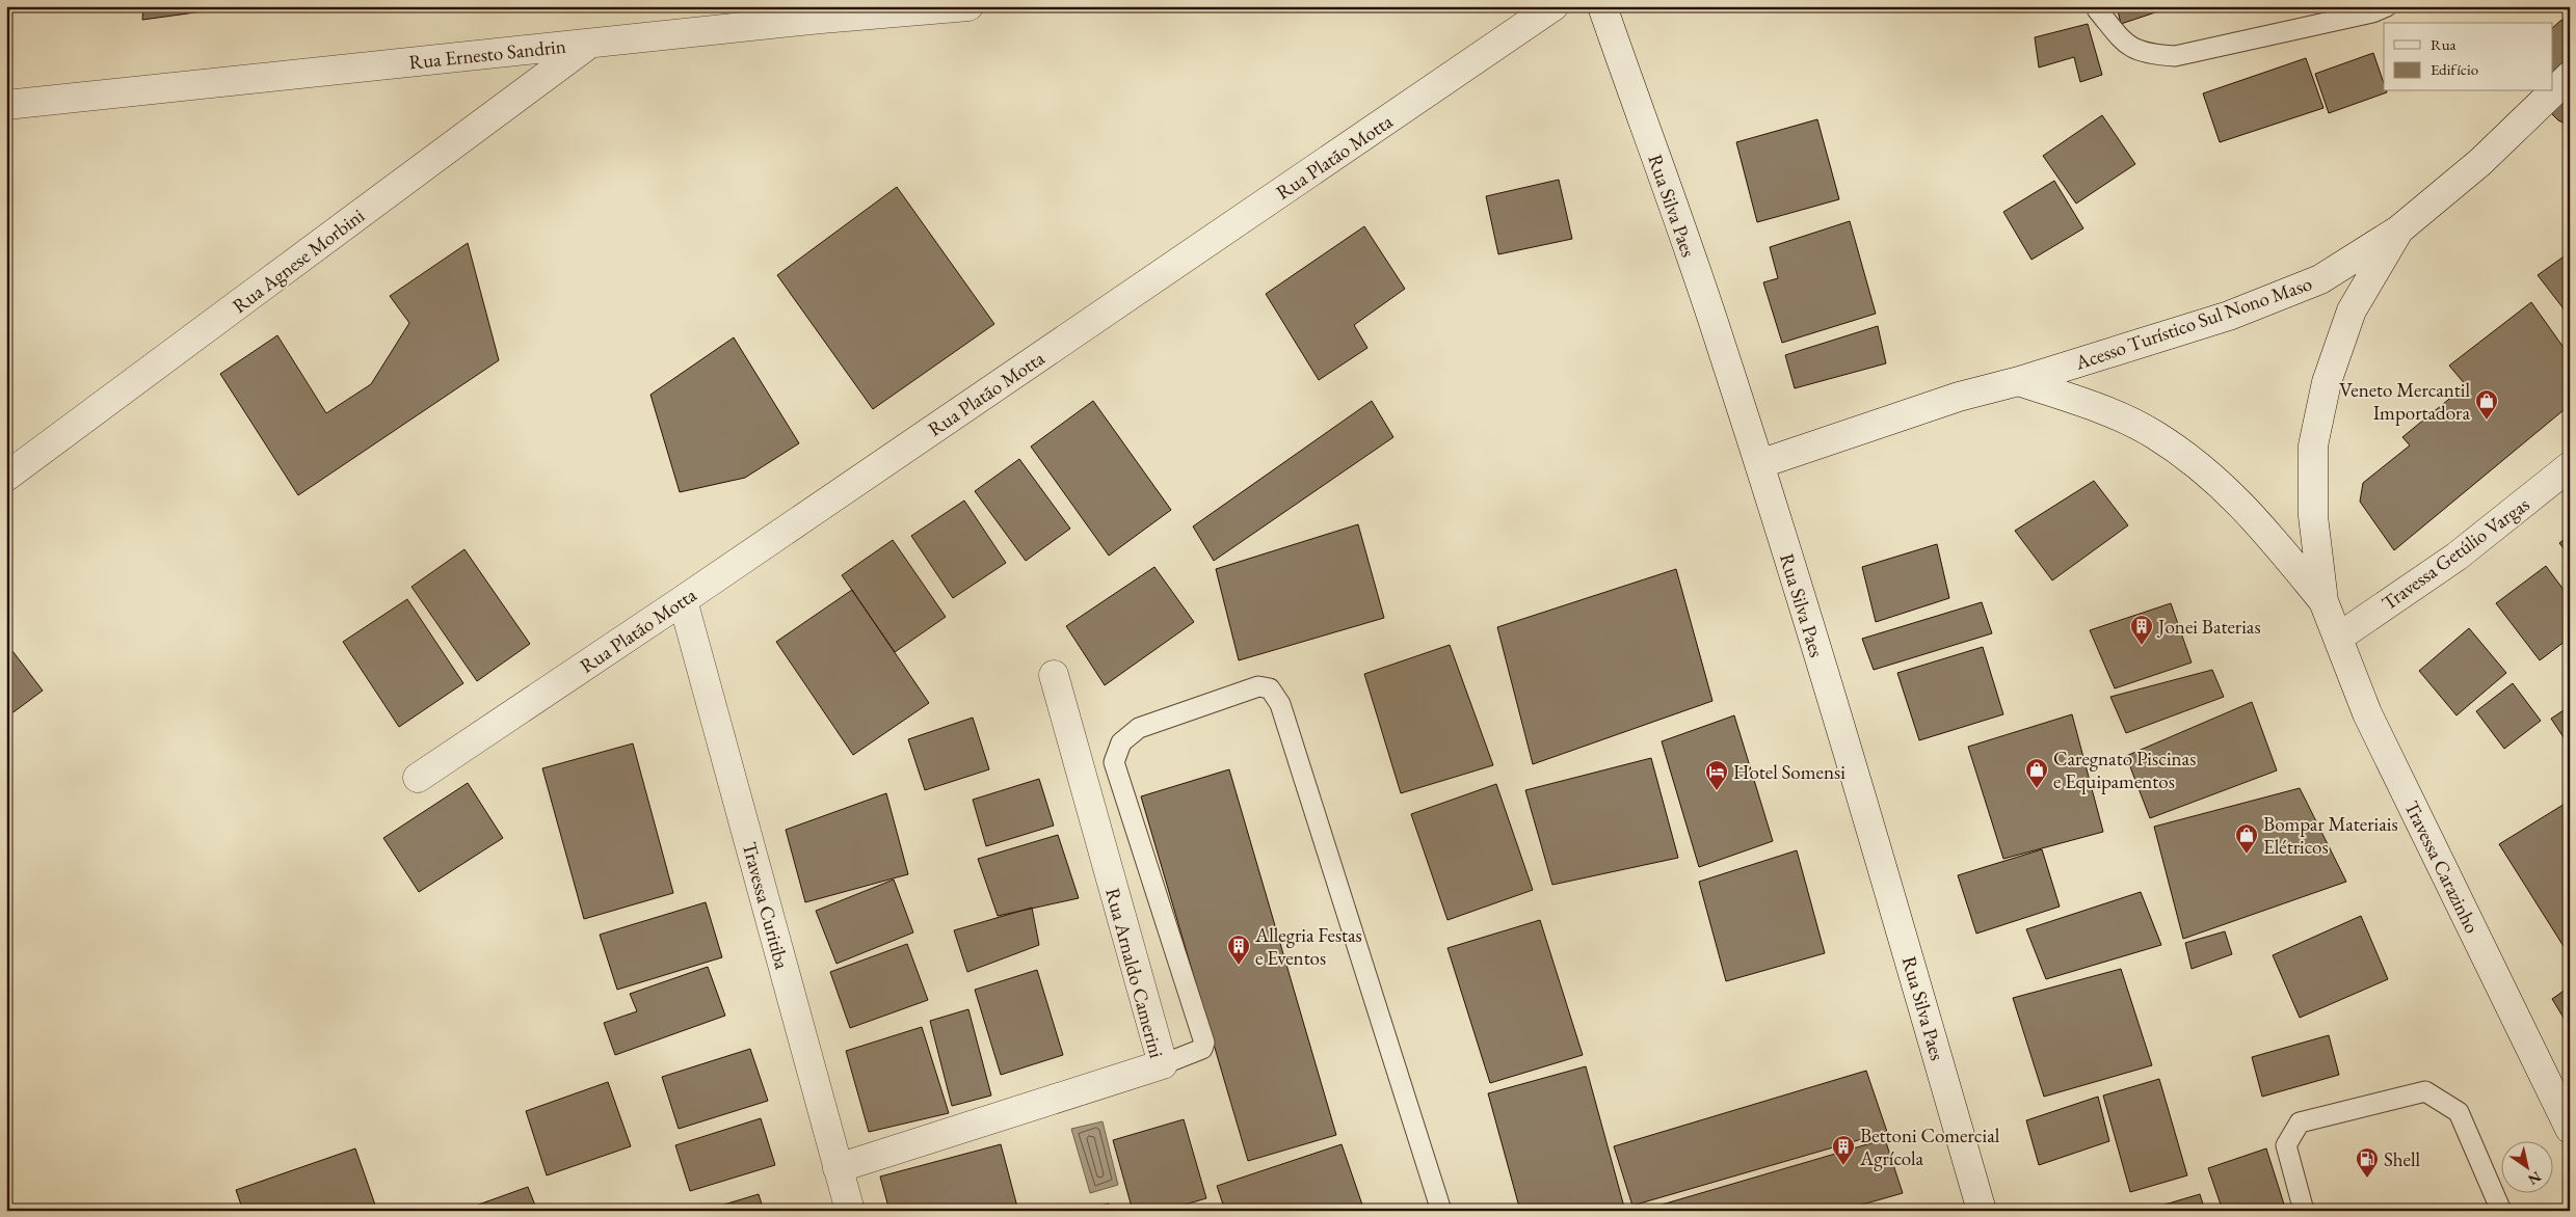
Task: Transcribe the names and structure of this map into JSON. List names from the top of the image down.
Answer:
{
  "streets": {
    "street": [
      "Rua Ernesto Sandrin",
      "Rua Platão Motta",
      "Rua Silva Paes",
      "Rua Agnese Morbini",
      "Acesso Turístico Sul Nono Maso",
      "Travessa Getúlio Vargas",
      "Travessa Carazinho",
      "Travessa Curitiba",
      "Rua Arnaldo Camerini"
    ]
  },
  "crossings": [
    ["Rua Ernesto Sandrin", "Rua Agnese Morbini"],
    ["Rua Platão Motta", "Travessa Curitiba"],
    ["Rua Silva Paes", "Acesso Turístico Sul Nono Maso"],
    ["Acesso Turístico Sul Nono Maso", "Travessa Carazinho"],
    ["Travessa Getúlio Vargas", "Travessa Carazinho"],
    ["Travessa Curitiba", "Rua Arnaldo Camerini"]
  ],
  "places": {
    "shop": ["Veneto Mercantil Importadora", "Caregnato Piscinas e Equipamentos", "Bompar Materiais Elétricos"],
    "building": ["Jonei Baterias", "Allegria Festas e Eventos", "Bettoni Comercial Agrícola"],
    "hotel": ["Hotel Somensi"],
    "fuel station": ["Shell"]
  },
  "legend": ["Rua", "Edifício"],
  "north": "bottom right"
}
